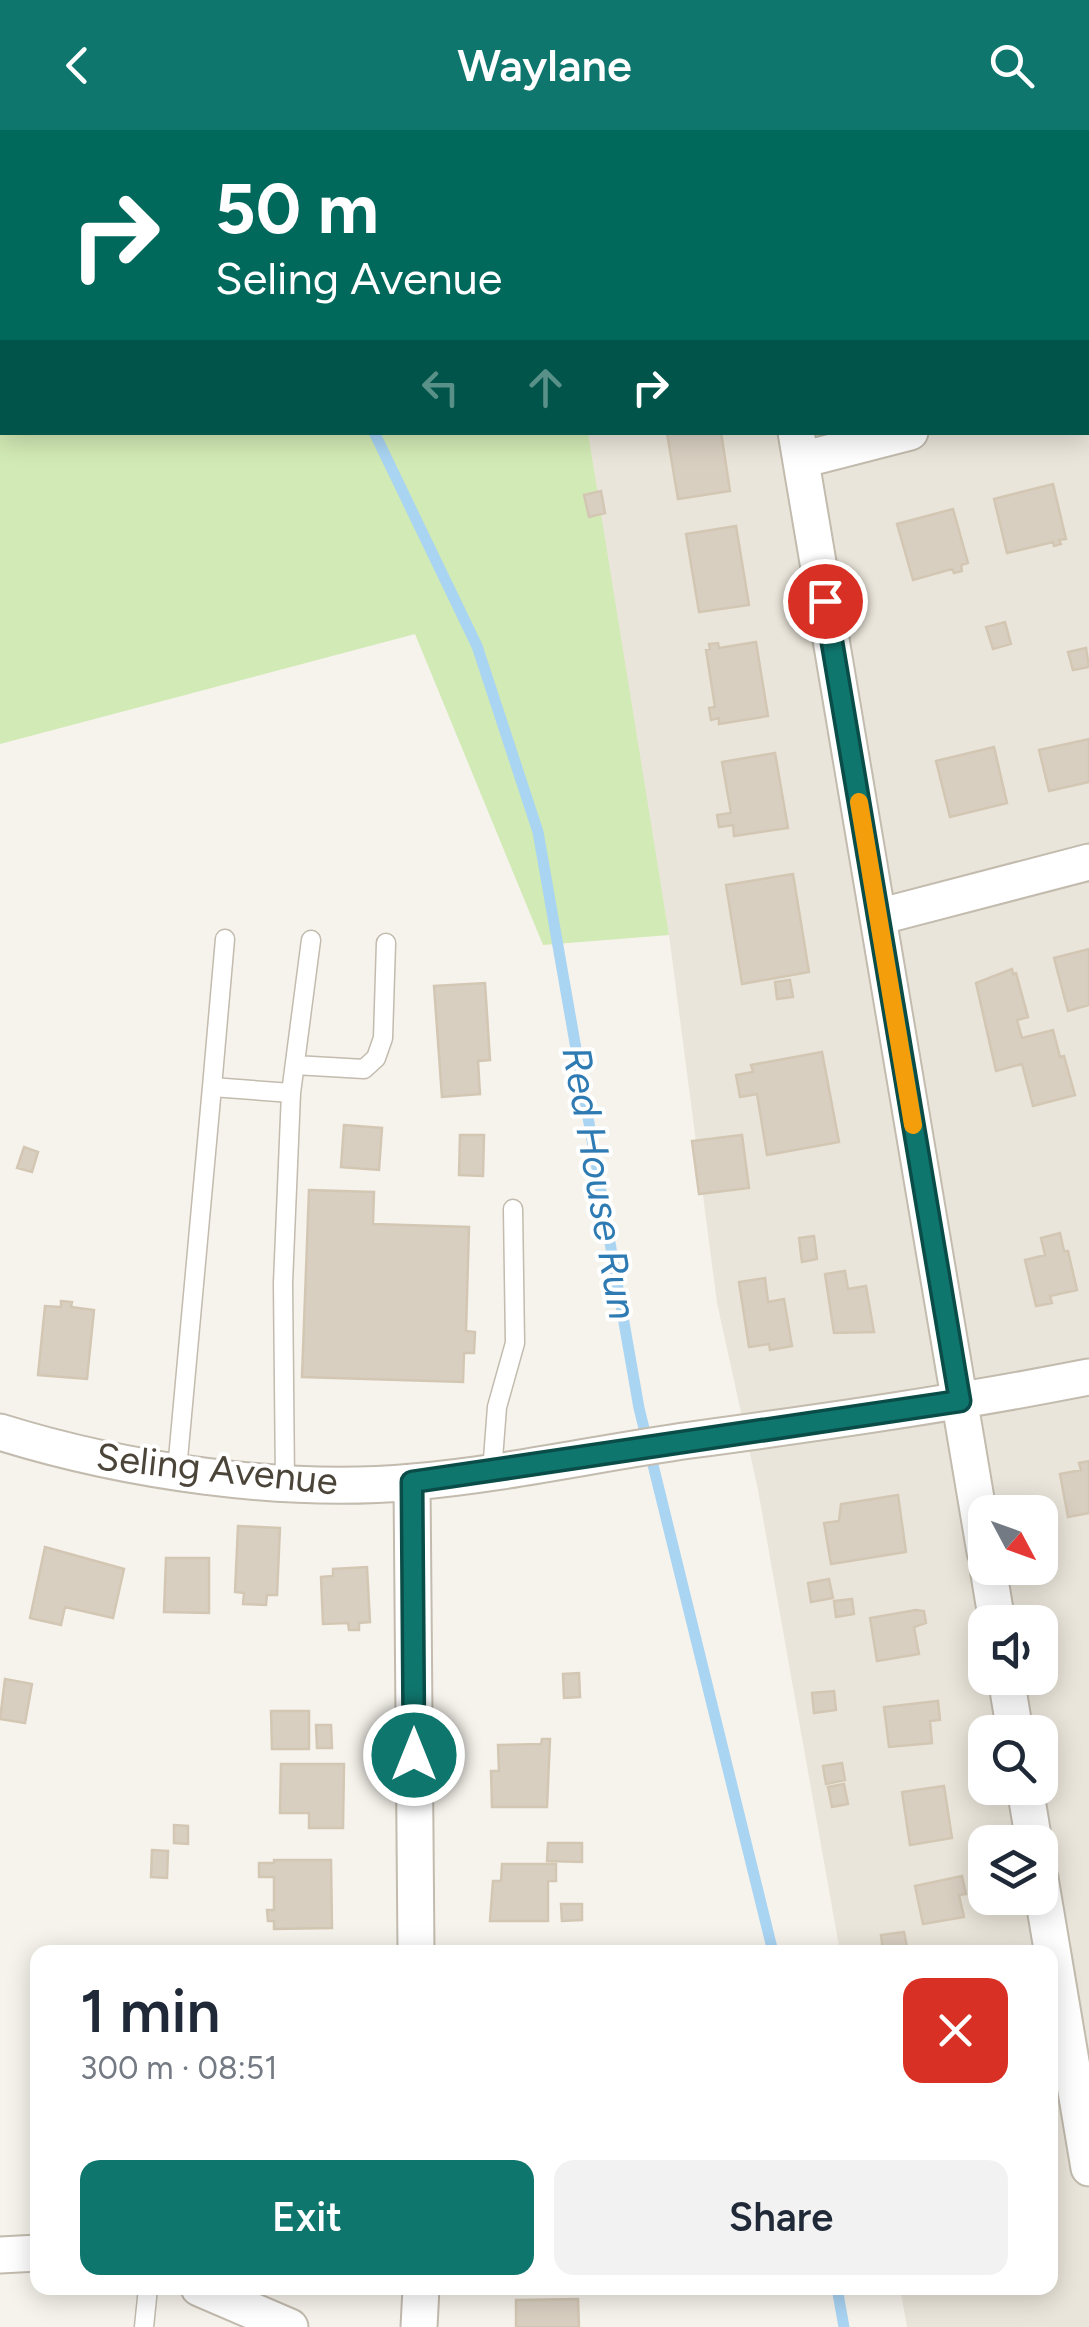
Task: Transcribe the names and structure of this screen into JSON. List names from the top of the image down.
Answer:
{
  "streets": {
    "street": ["Seling Avenue"]
  },
  "water": ["Red House Run"],
  "north": "bottom right",
  "page": {
    "header": "Waylane",
    "turn": ["50 m", "Seling Avenue"],
    "heading": ["1 min", "300 m · 08:51"],
    "buttons": ["Exit", "Share"]
  }
}
